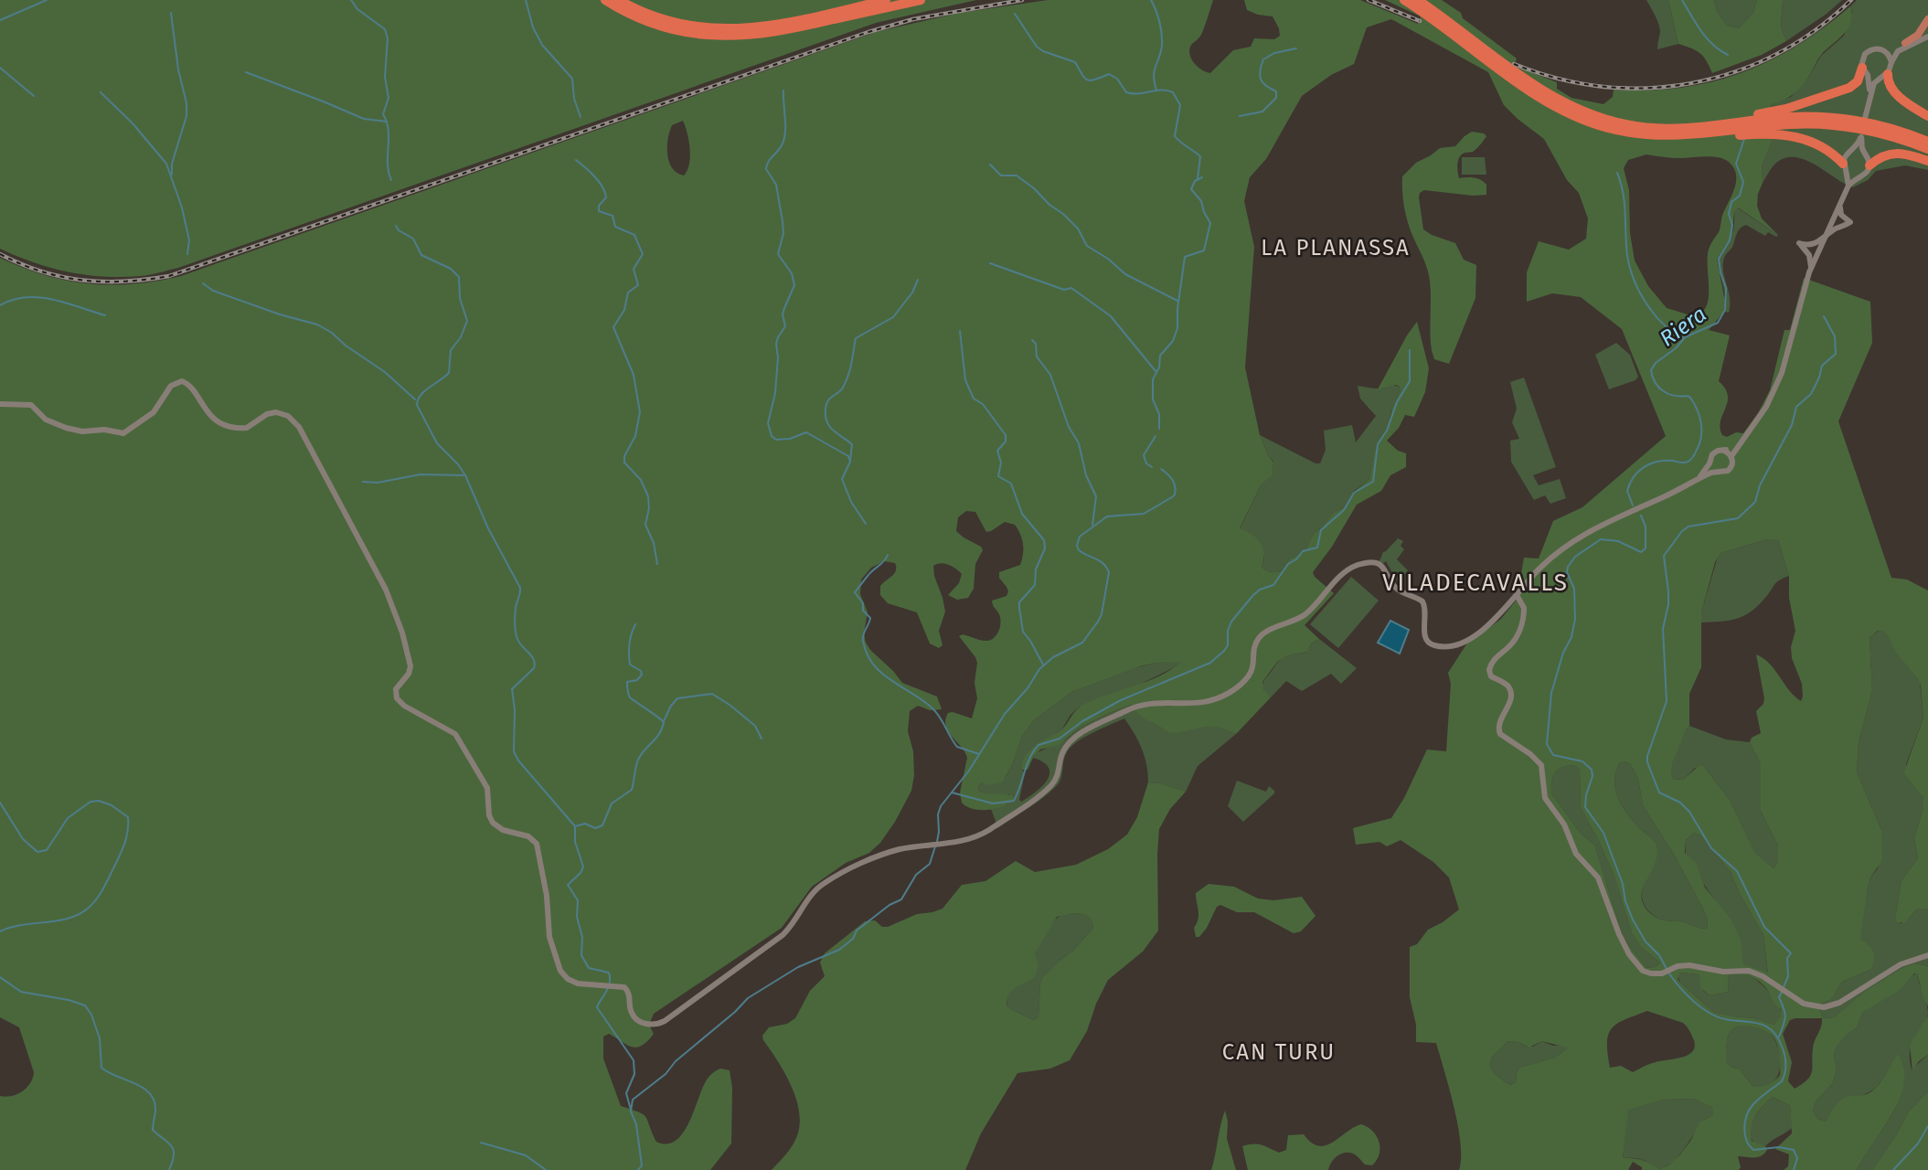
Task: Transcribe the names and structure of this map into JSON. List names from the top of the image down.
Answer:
{
  "districts": ["LA PLANASSA", "VILADECAVALLS", "CAN TURU"],
  "water": ["Riera"]
}
